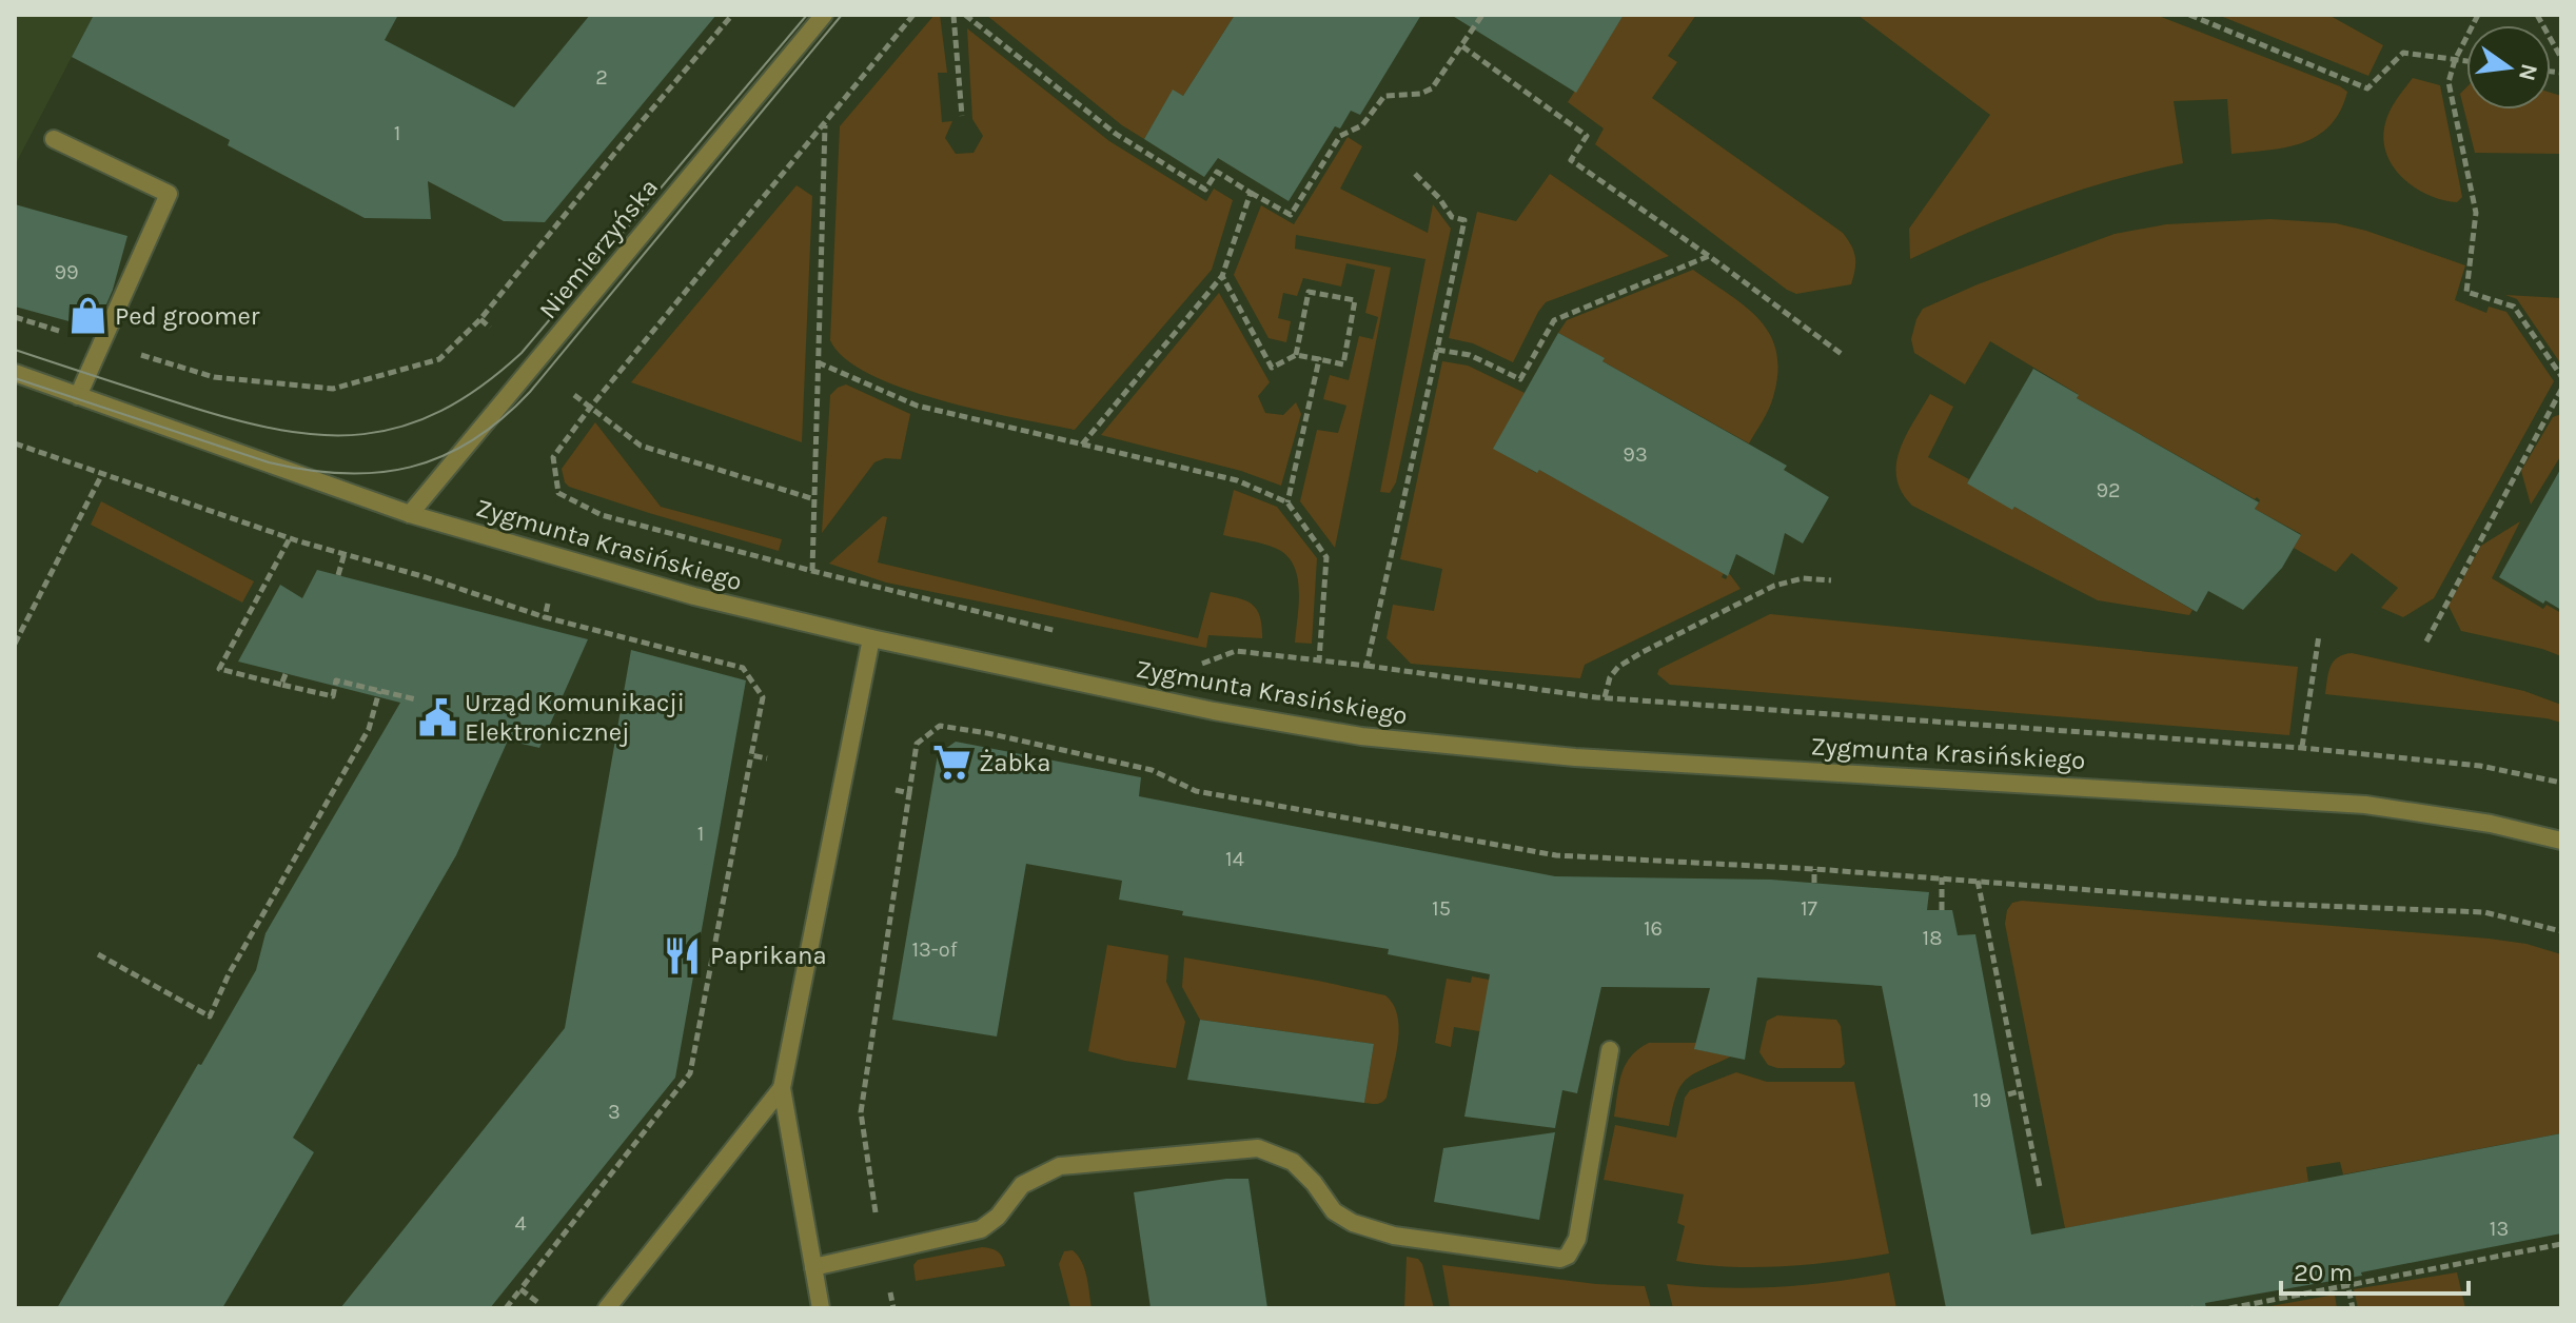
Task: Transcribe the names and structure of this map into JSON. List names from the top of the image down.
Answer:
{
  "streets": {
    "street": ["Niemierzyńska", "Zygmunta Krasińskiego"]
  },
  "crossings": [
    ["Niemierzyńska", "Zygmunta Krasińskiego"]
  ],
  "places": {
    "shop": ["Ped groomer"],
    "public building": ["Urząd Komunikacji Elektronicznej"],
    "supermarket": ["Żabka"],
    "restaurant": ["Paprikana"]
  },
  "house_numbers": [
    "2",
    "1",
    "99",
    "93",
    "92",
    "1",
    "14",
    "15",
    "17",
    "16",
    "18",
    "13-of",
    "19",
    "3",
    "4",
    "13"
  ],
  "scale_bar": "20 m",
  "north": "right"
}
